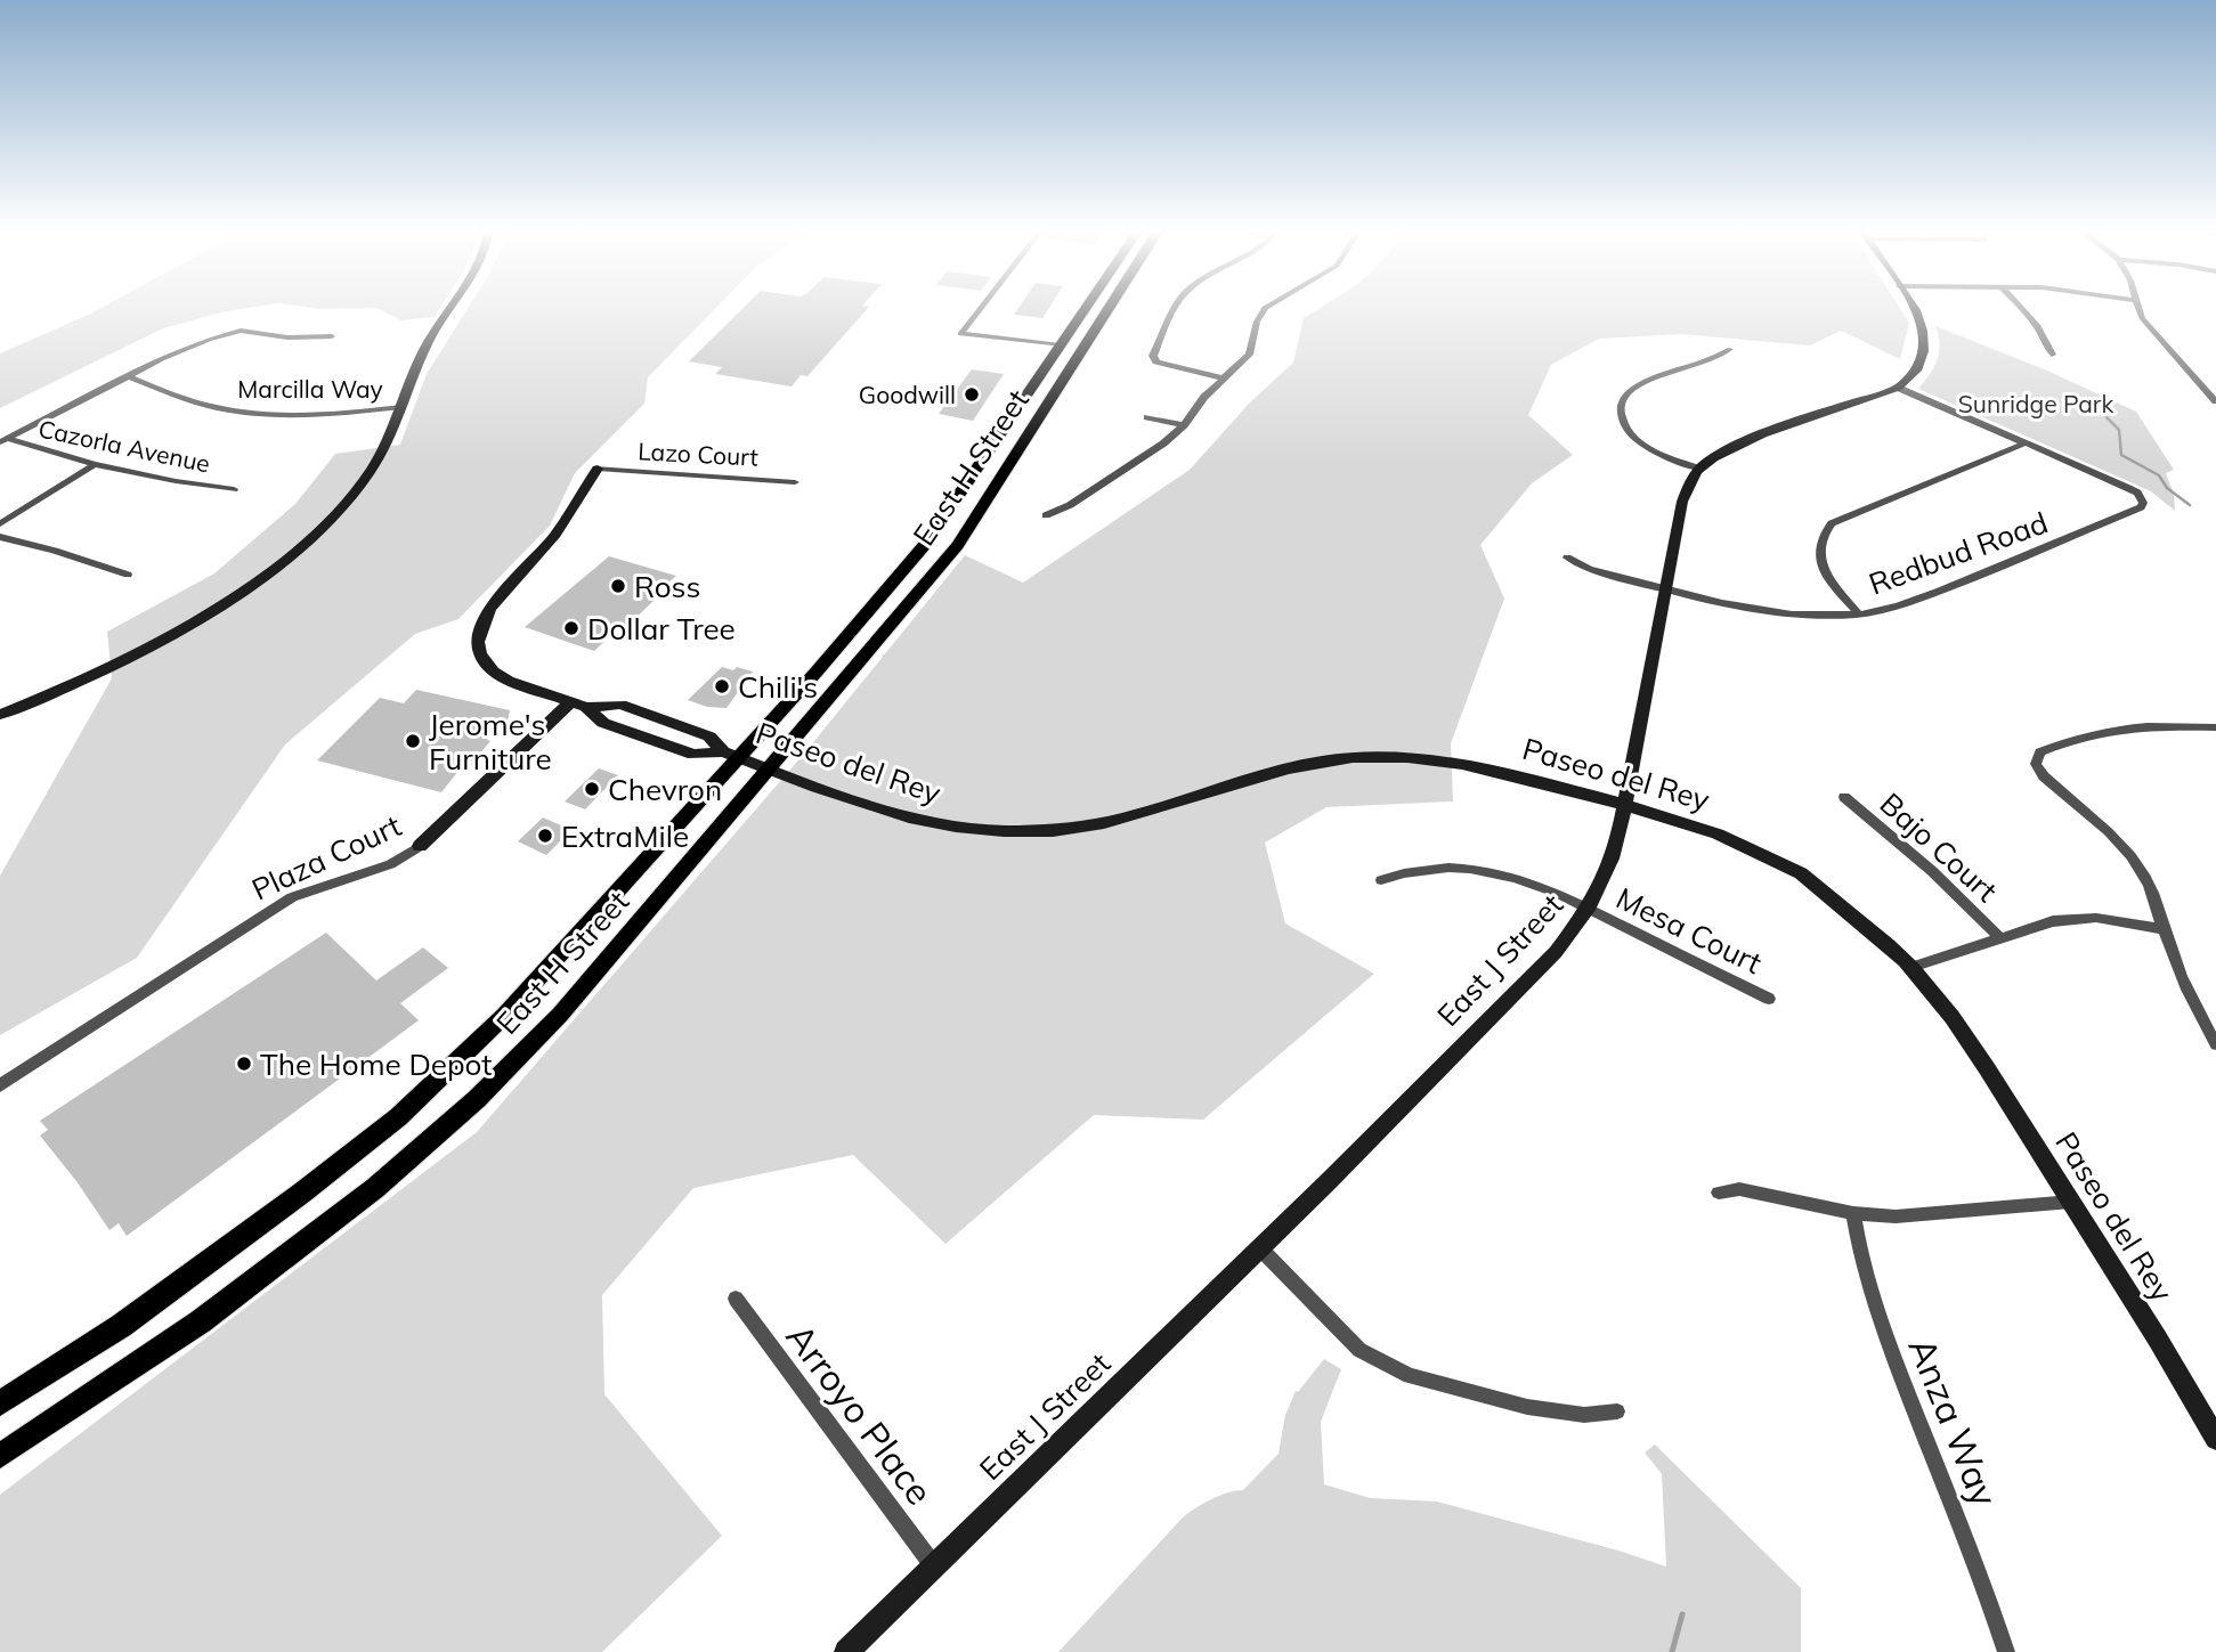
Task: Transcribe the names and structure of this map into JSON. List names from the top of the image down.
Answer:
{
  "streets": {
    "main road": ["East H Street"],
    "street": [
      "Marcilla Way",
      "Cazorla Avenue",
      "Lazo Court",
      "Redbud Road",
      "Paseo del Rey",
      "Bajo Court",
      "Plaza Court",
      "Mesa Court",
      "East J Street",
      "Arroyo Place",
      "Anza Way"
    ]
  },
  "crossings": [
    ["Lazo Court", "Paseo del Rey"],
    ["East H Street", "Paseo del Rey"],
    ["Redbud Road", "East J Street"],
    ["Paseo del Rey", "Plaza Court"],
    ["Paseo del Rey", "East J Street"],
    ["Mesa Court", "East J Street"],
    ["East J Street", "Arroyo Place"]
  ],
  "parks": ["Sunridge Park"],
  "places": [
    "Goodwill",
    "Ross",
    "Dollar Tree",
    "Chili's",
    "Jerome's Furniture",
    "Chevron",
    "ExtraMile",
    "The Home Depot"
  ]
}
